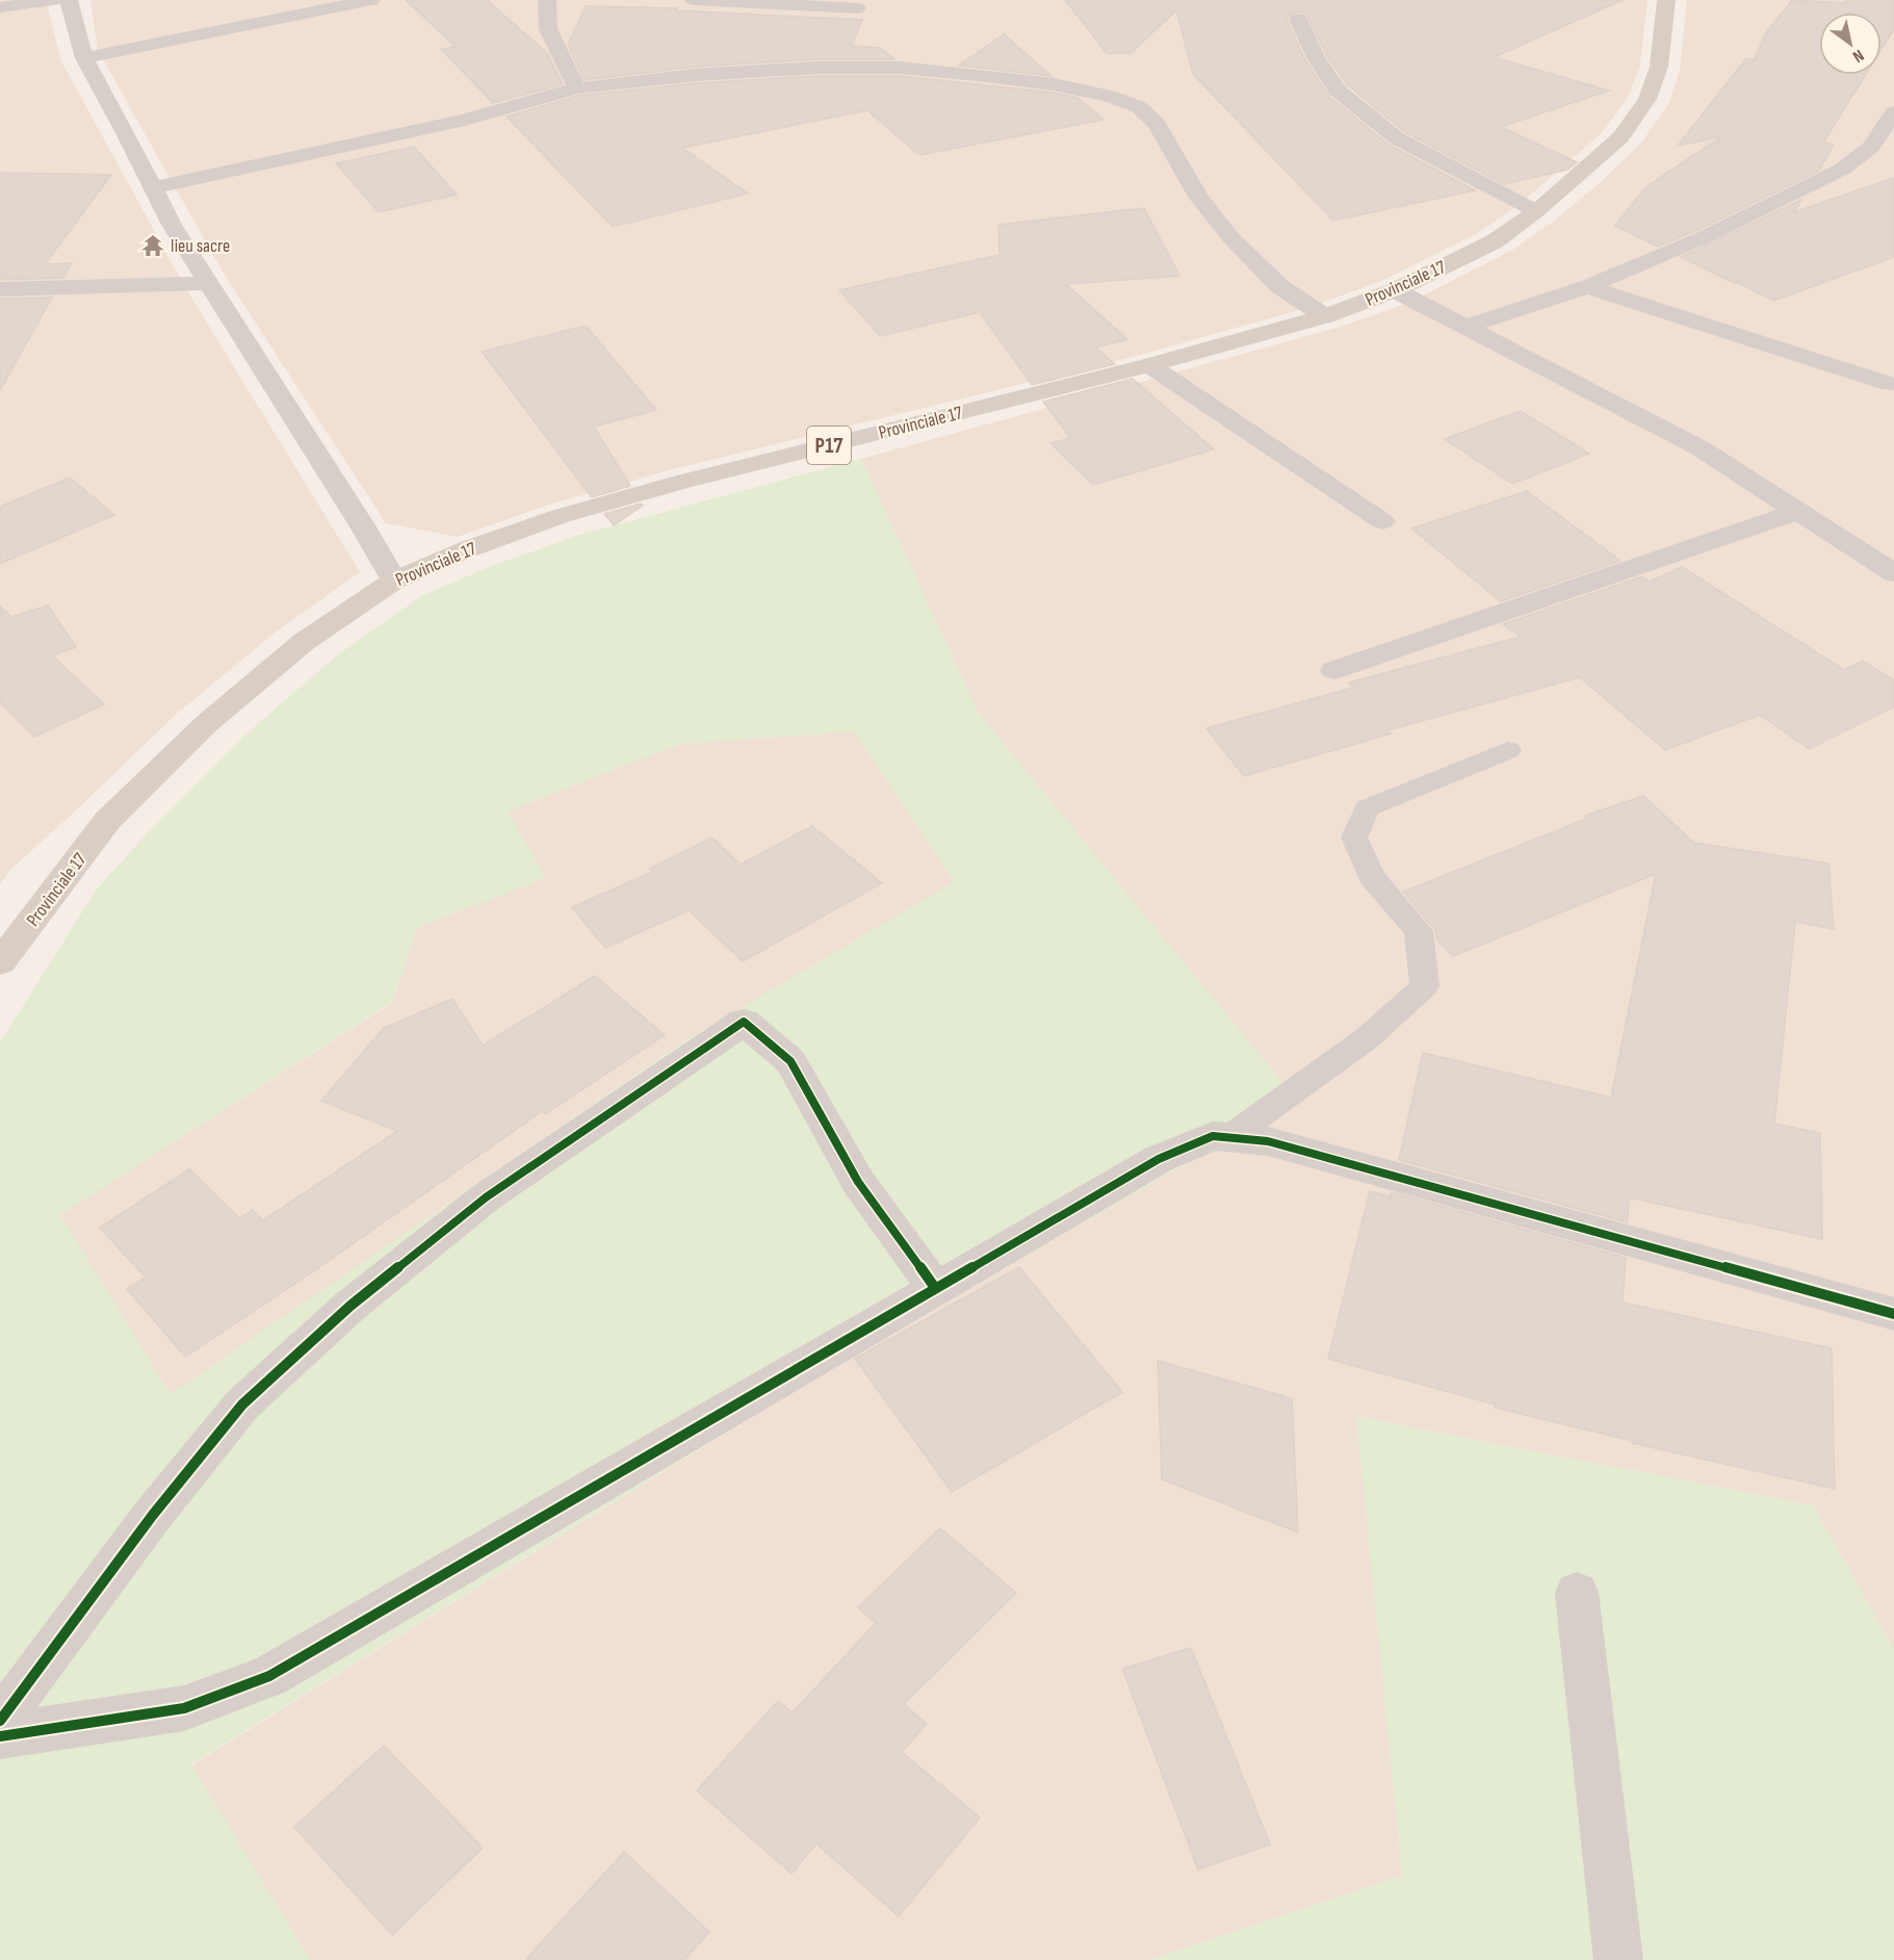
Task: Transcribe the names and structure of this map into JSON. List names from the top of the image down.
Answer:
{
  "streets": {
    "main road": ["Provinciale 17", "P17"]
  },
  "places": {
    "temple": ["lieu sacre"]
  },
  "north": "bottom right"
}
